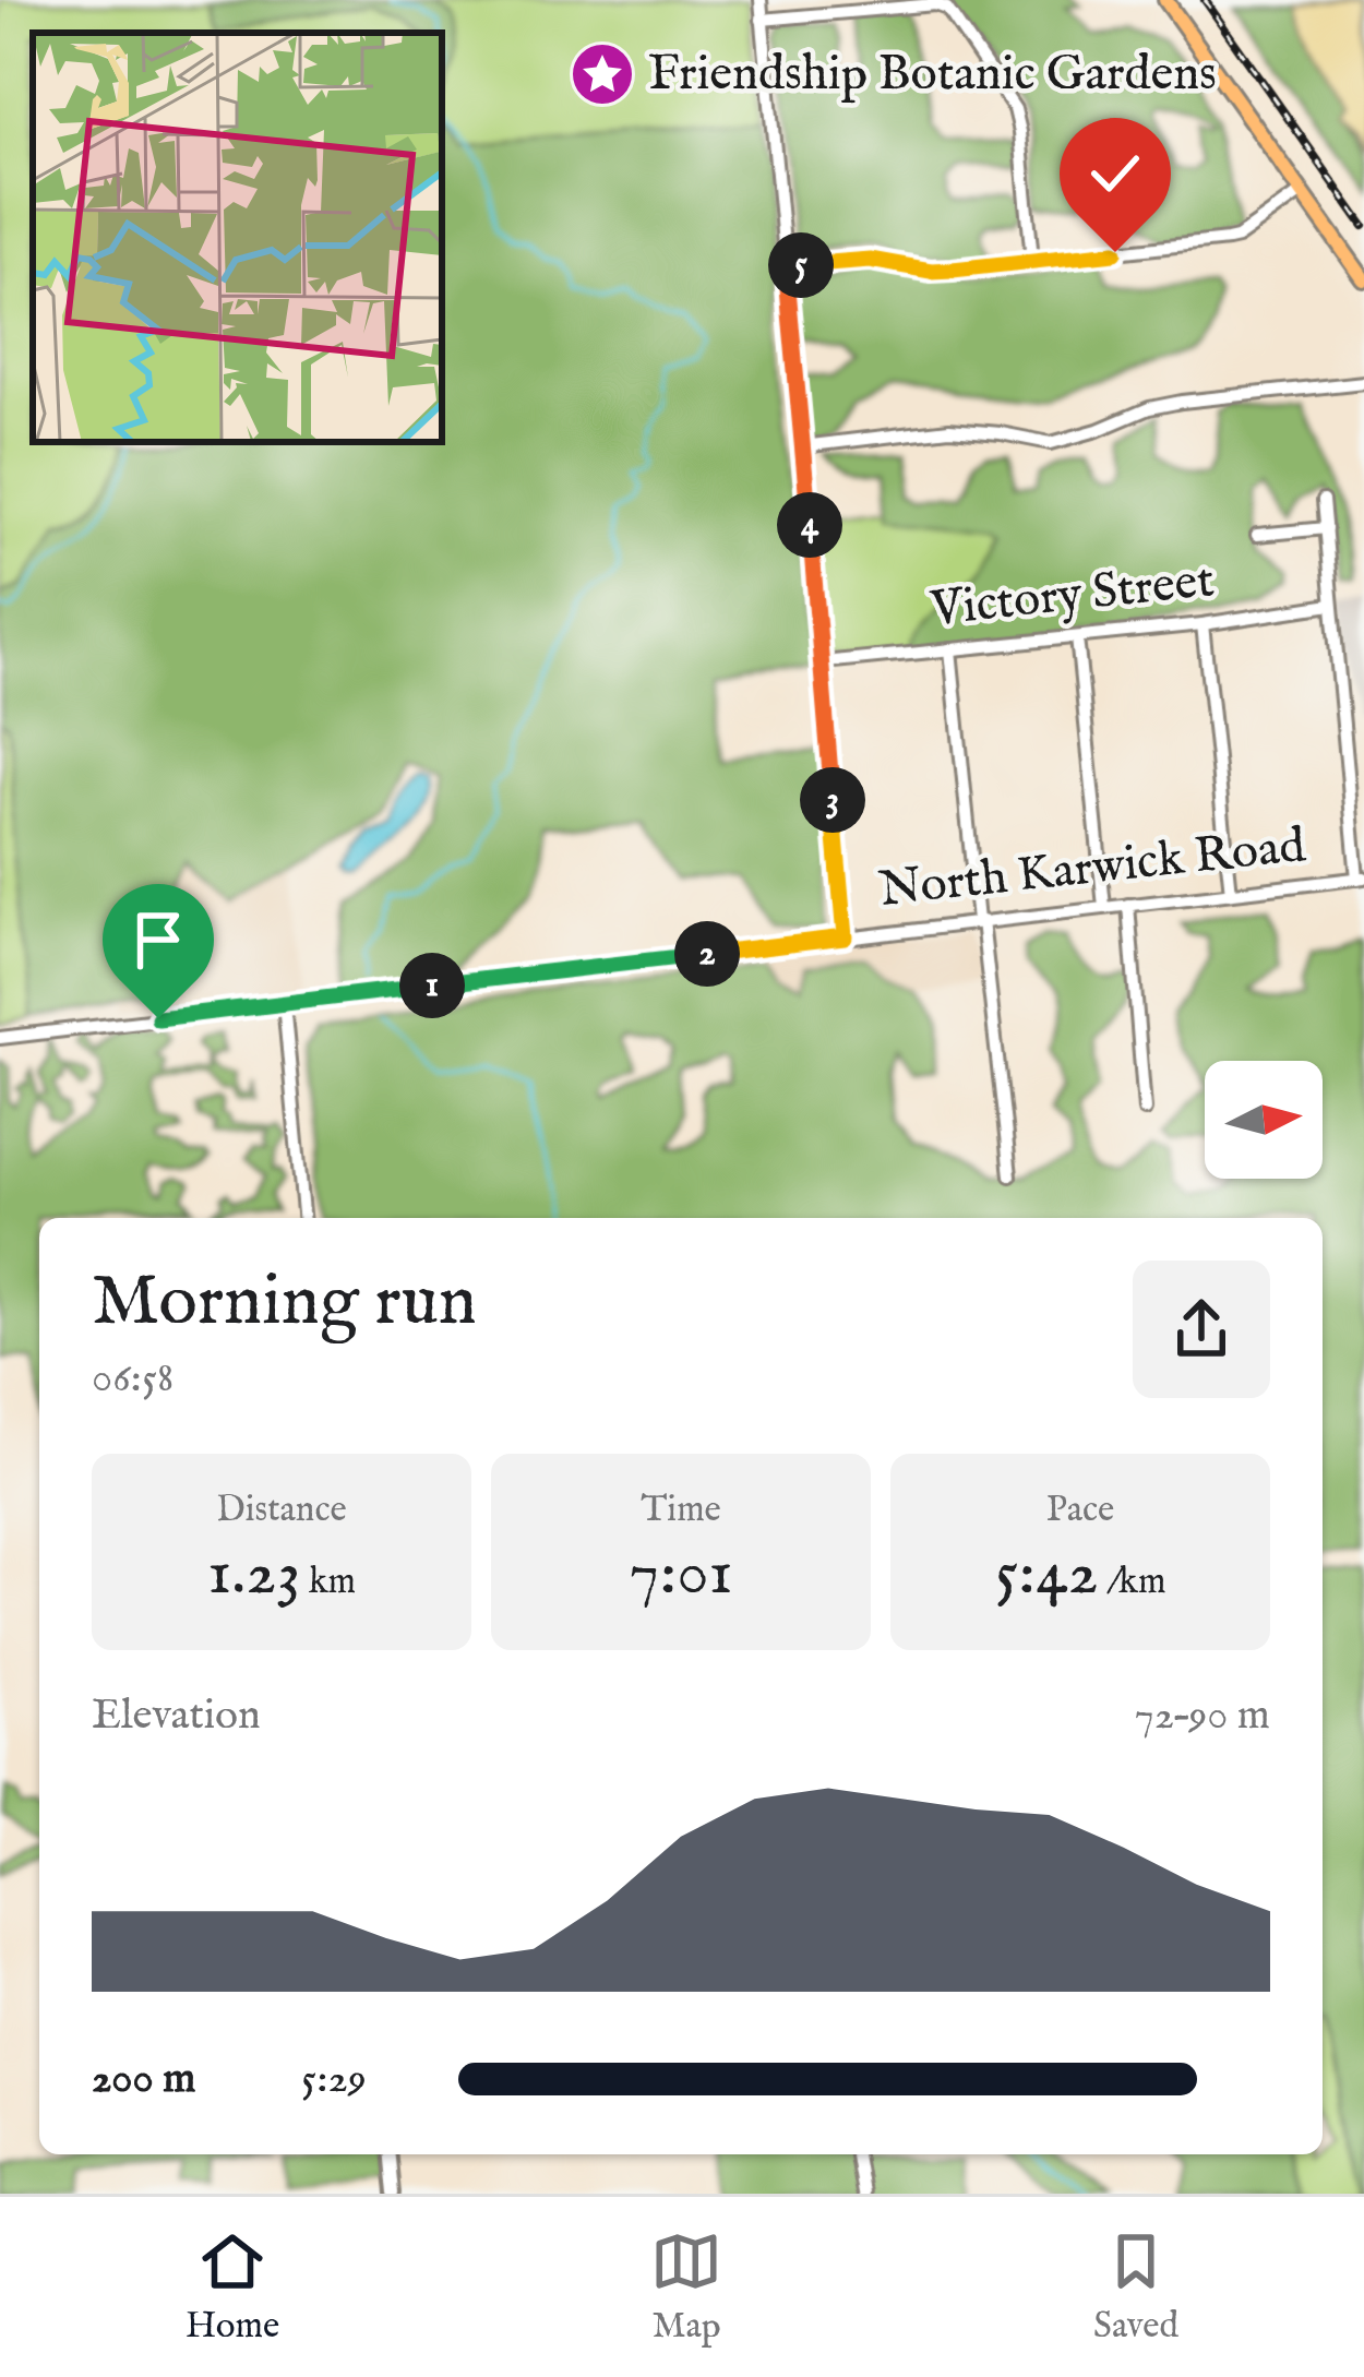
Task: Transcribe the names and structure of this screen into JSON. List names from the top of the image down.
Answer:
{
  "streets": {
    "street": ["Victory Street", "North Karwick Road"]
  },
  "places": {
    "place": ["Friendship Botanic Gardens"]
  },
  "north": "right",
  "page": {
    "pins": [
      "5",
      "4",
      "3",
      "2",
      "1"
    ],
    "heading": ["Morning run", "06:58"],
    "stats": [
      ["Distance", "1.23 km"],
      ["Time", "7:01"],
      ["Pace", "5:42 /km"]
    ],
    "chart": ["Elevation", "72–90 m"],
    "list": [
      {
        "name": "200 m",
        "note": "5:29"
      }
    ],
    "tabs": ["Home", "Map", "Saved"]
  }
}
